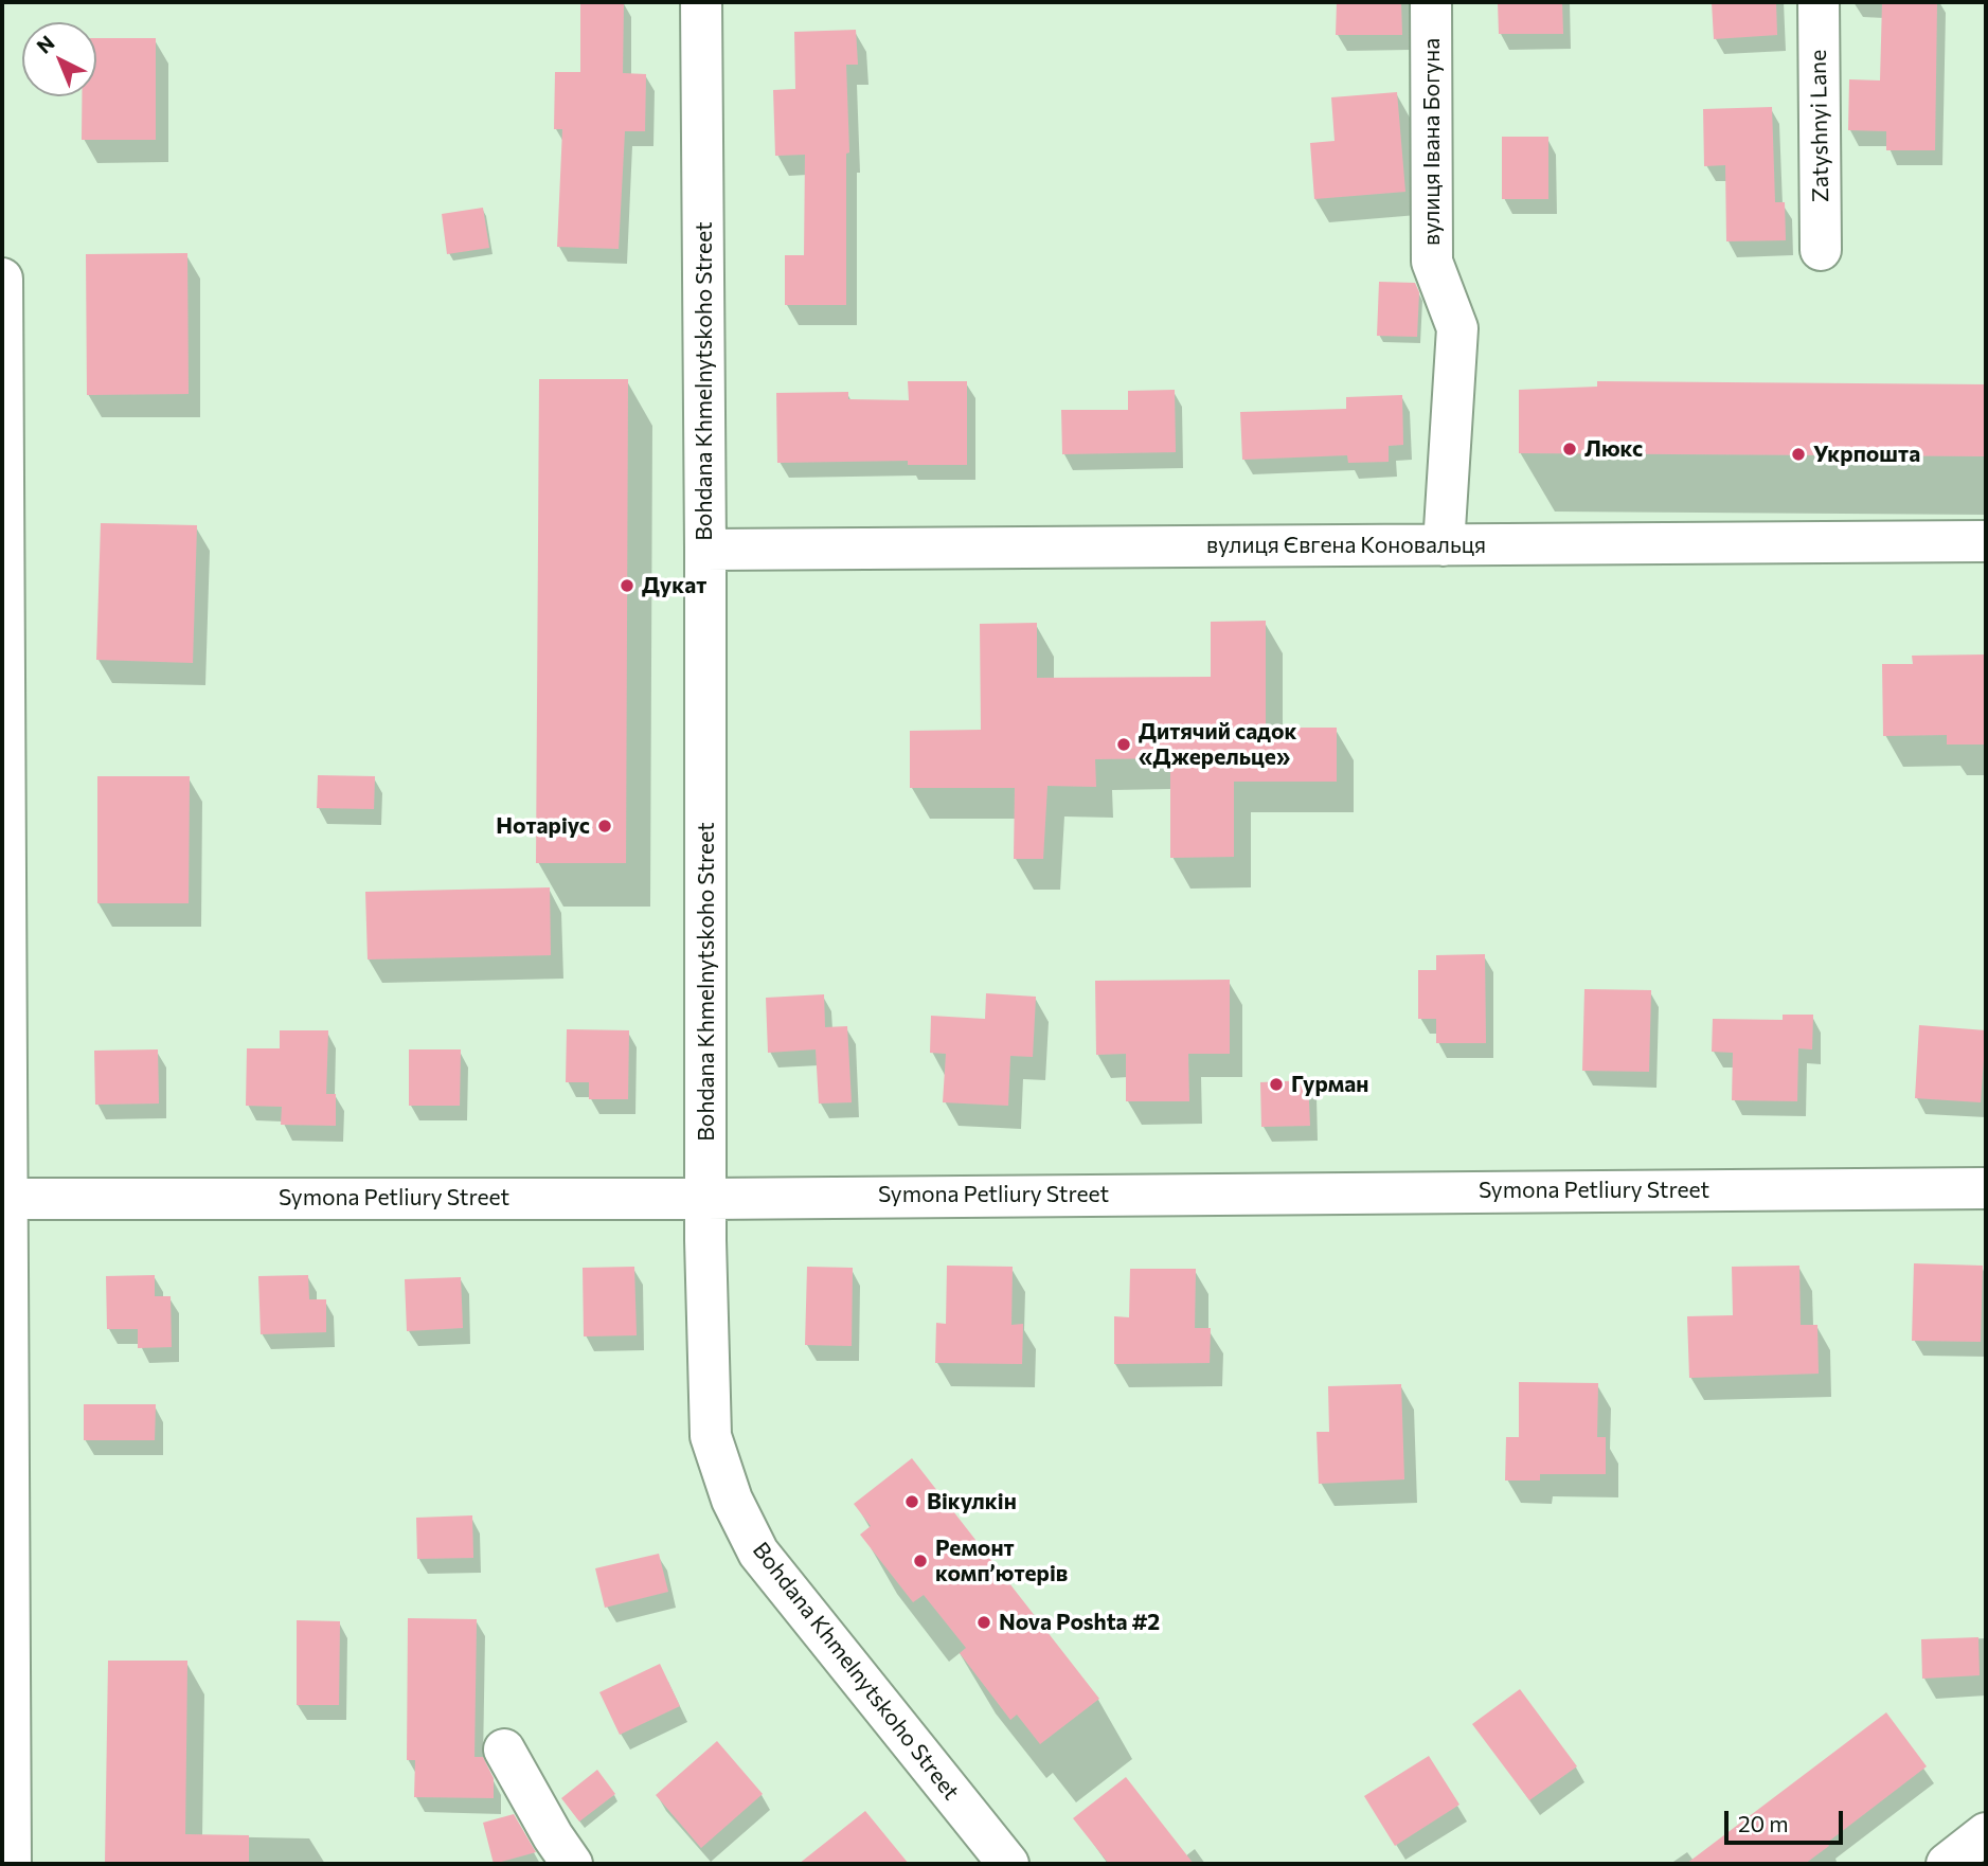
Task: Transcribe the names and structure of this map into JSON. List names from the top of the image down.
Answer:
{
  "streets": {
    "street": [
      "Zatyshnyi Lane",
      "вулиця Івана Богуна",
      "Bohdana Khmelnytskoho Street",
      "вулиця Євгена Коновальця",
      "Symona Petliury Street"
    ]
  },
  "crossings": [
    ["вулиця Івана Богуна", "вулиця Євгена Коновальця"],
    ["Bohdana Khmelnytskoho Street", "вулиця Євгена Коновальця"],
    ["Bohdana Khmelnytskoho Street", "Symona Petliury Street"]
  ],
  "places": [
    "Люкс",
    "Укрпошта",
    "Дукат",
    "Дитячий садок «Джерельце»",
    "Нотаріус",
    "Гурман",
    "Вікулкін",
    "Ремонт комп’ютерів",
    "Nova Poshta #2"
  ],
  "scale_bar": "20 m",
  "north": "top left"
}
